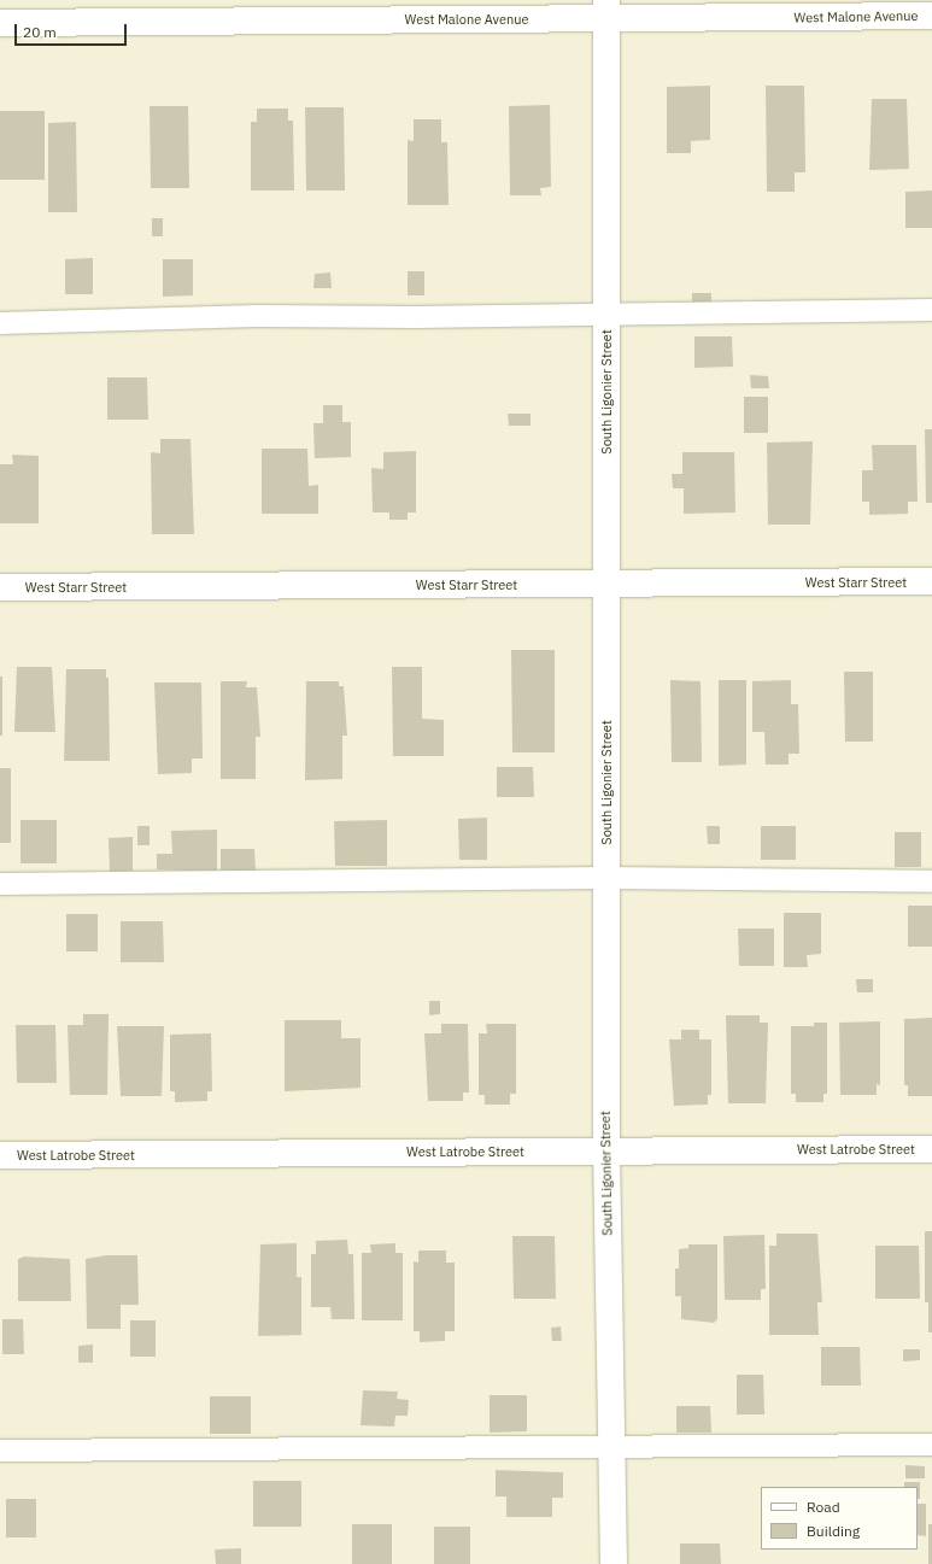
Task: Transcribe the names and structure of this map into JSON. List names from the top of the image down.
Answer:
{
  "streets": {
    "street": [
      "West Malone Avenue",
      "South Ligonier Street",
      "West Starr Street",
      "West Latrobe Street"
    ]
  },
  "crossings": [
    ["West Malone Avenue", "South Ligonier Street"],
    ["South Ligonier Street", "West Starr Street"],
    ["South Ligonier Street", "West Latrobe Street"]
  ],
  "legend": ["Road", "Building"],
  "scale_bar": "20 m"
}
